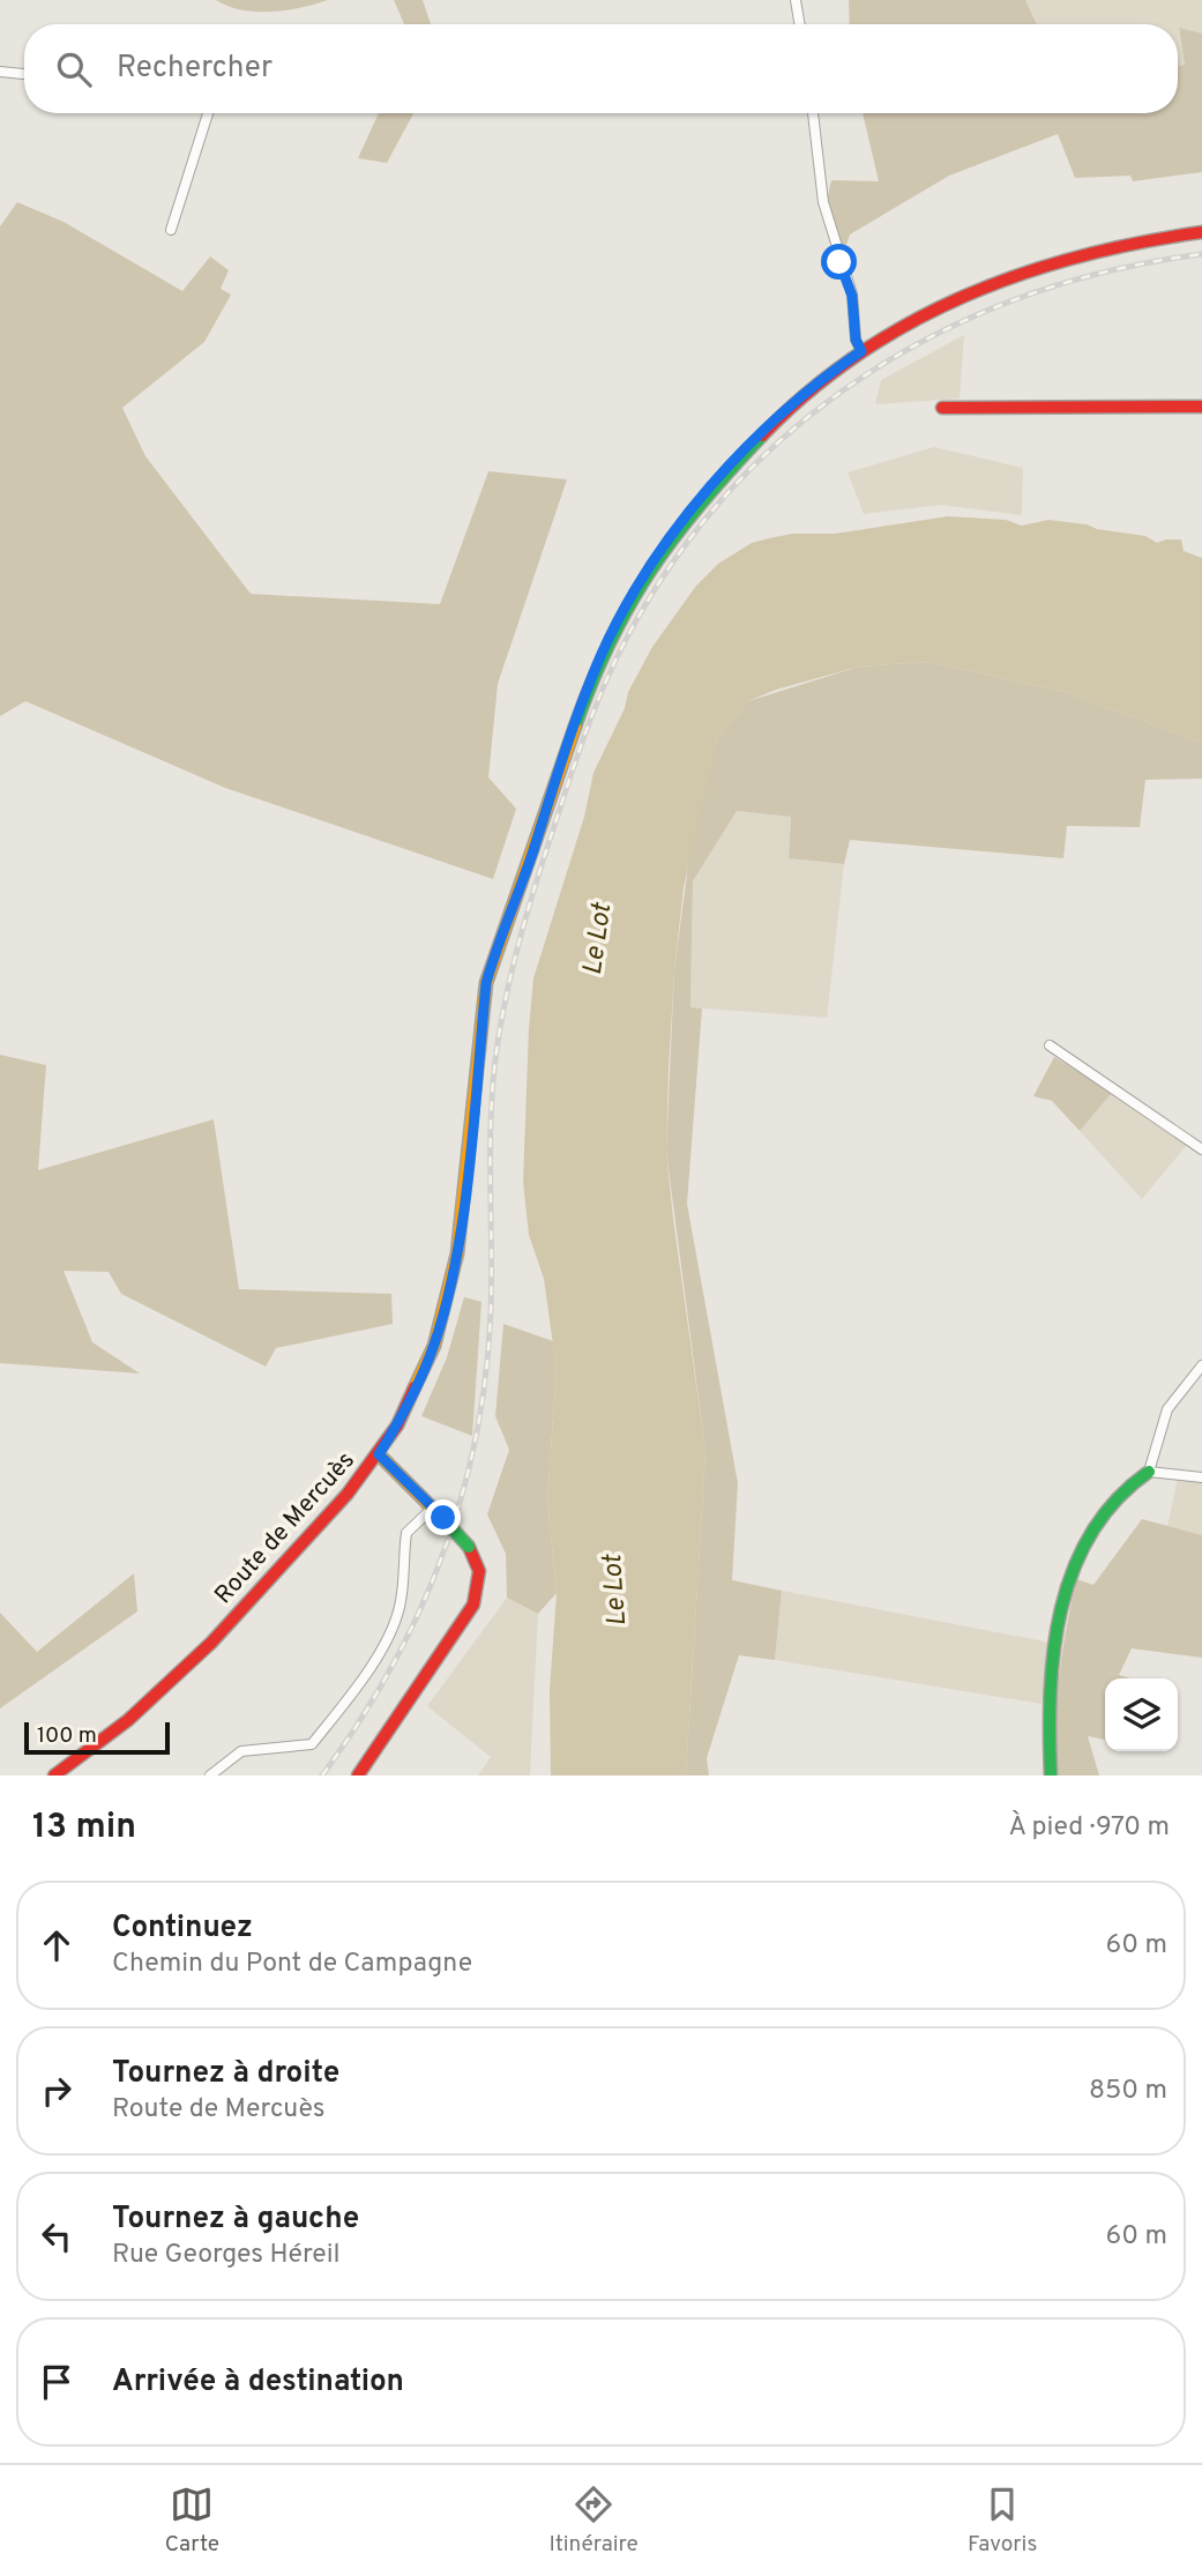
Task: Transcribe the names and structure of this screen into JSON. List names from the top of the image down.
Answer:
{
  "streets": {
    "main road": ["Route de Mercuès"]
  },
  "water": ["Le Lot"],
  "scale_bar": "100 m",
  "page": {
    "search": "Rechercher",
    "scale": "100 m",
    "heading": ["13 min", "À pied · 970 m"],
    "list": [
      ["Continuez", "Chemin du Pont de Campagne", "60 m"],
      ["Tournez à droite", "Route de Mercuès", "850 m"],
      ["Tournez à gauche", "Rue Georges Héreil", "60 m"],
      "Arrivée à destination"
    ],
    "nav": ["Carte", "Itinéraire", "Favoris"]
  }
}
